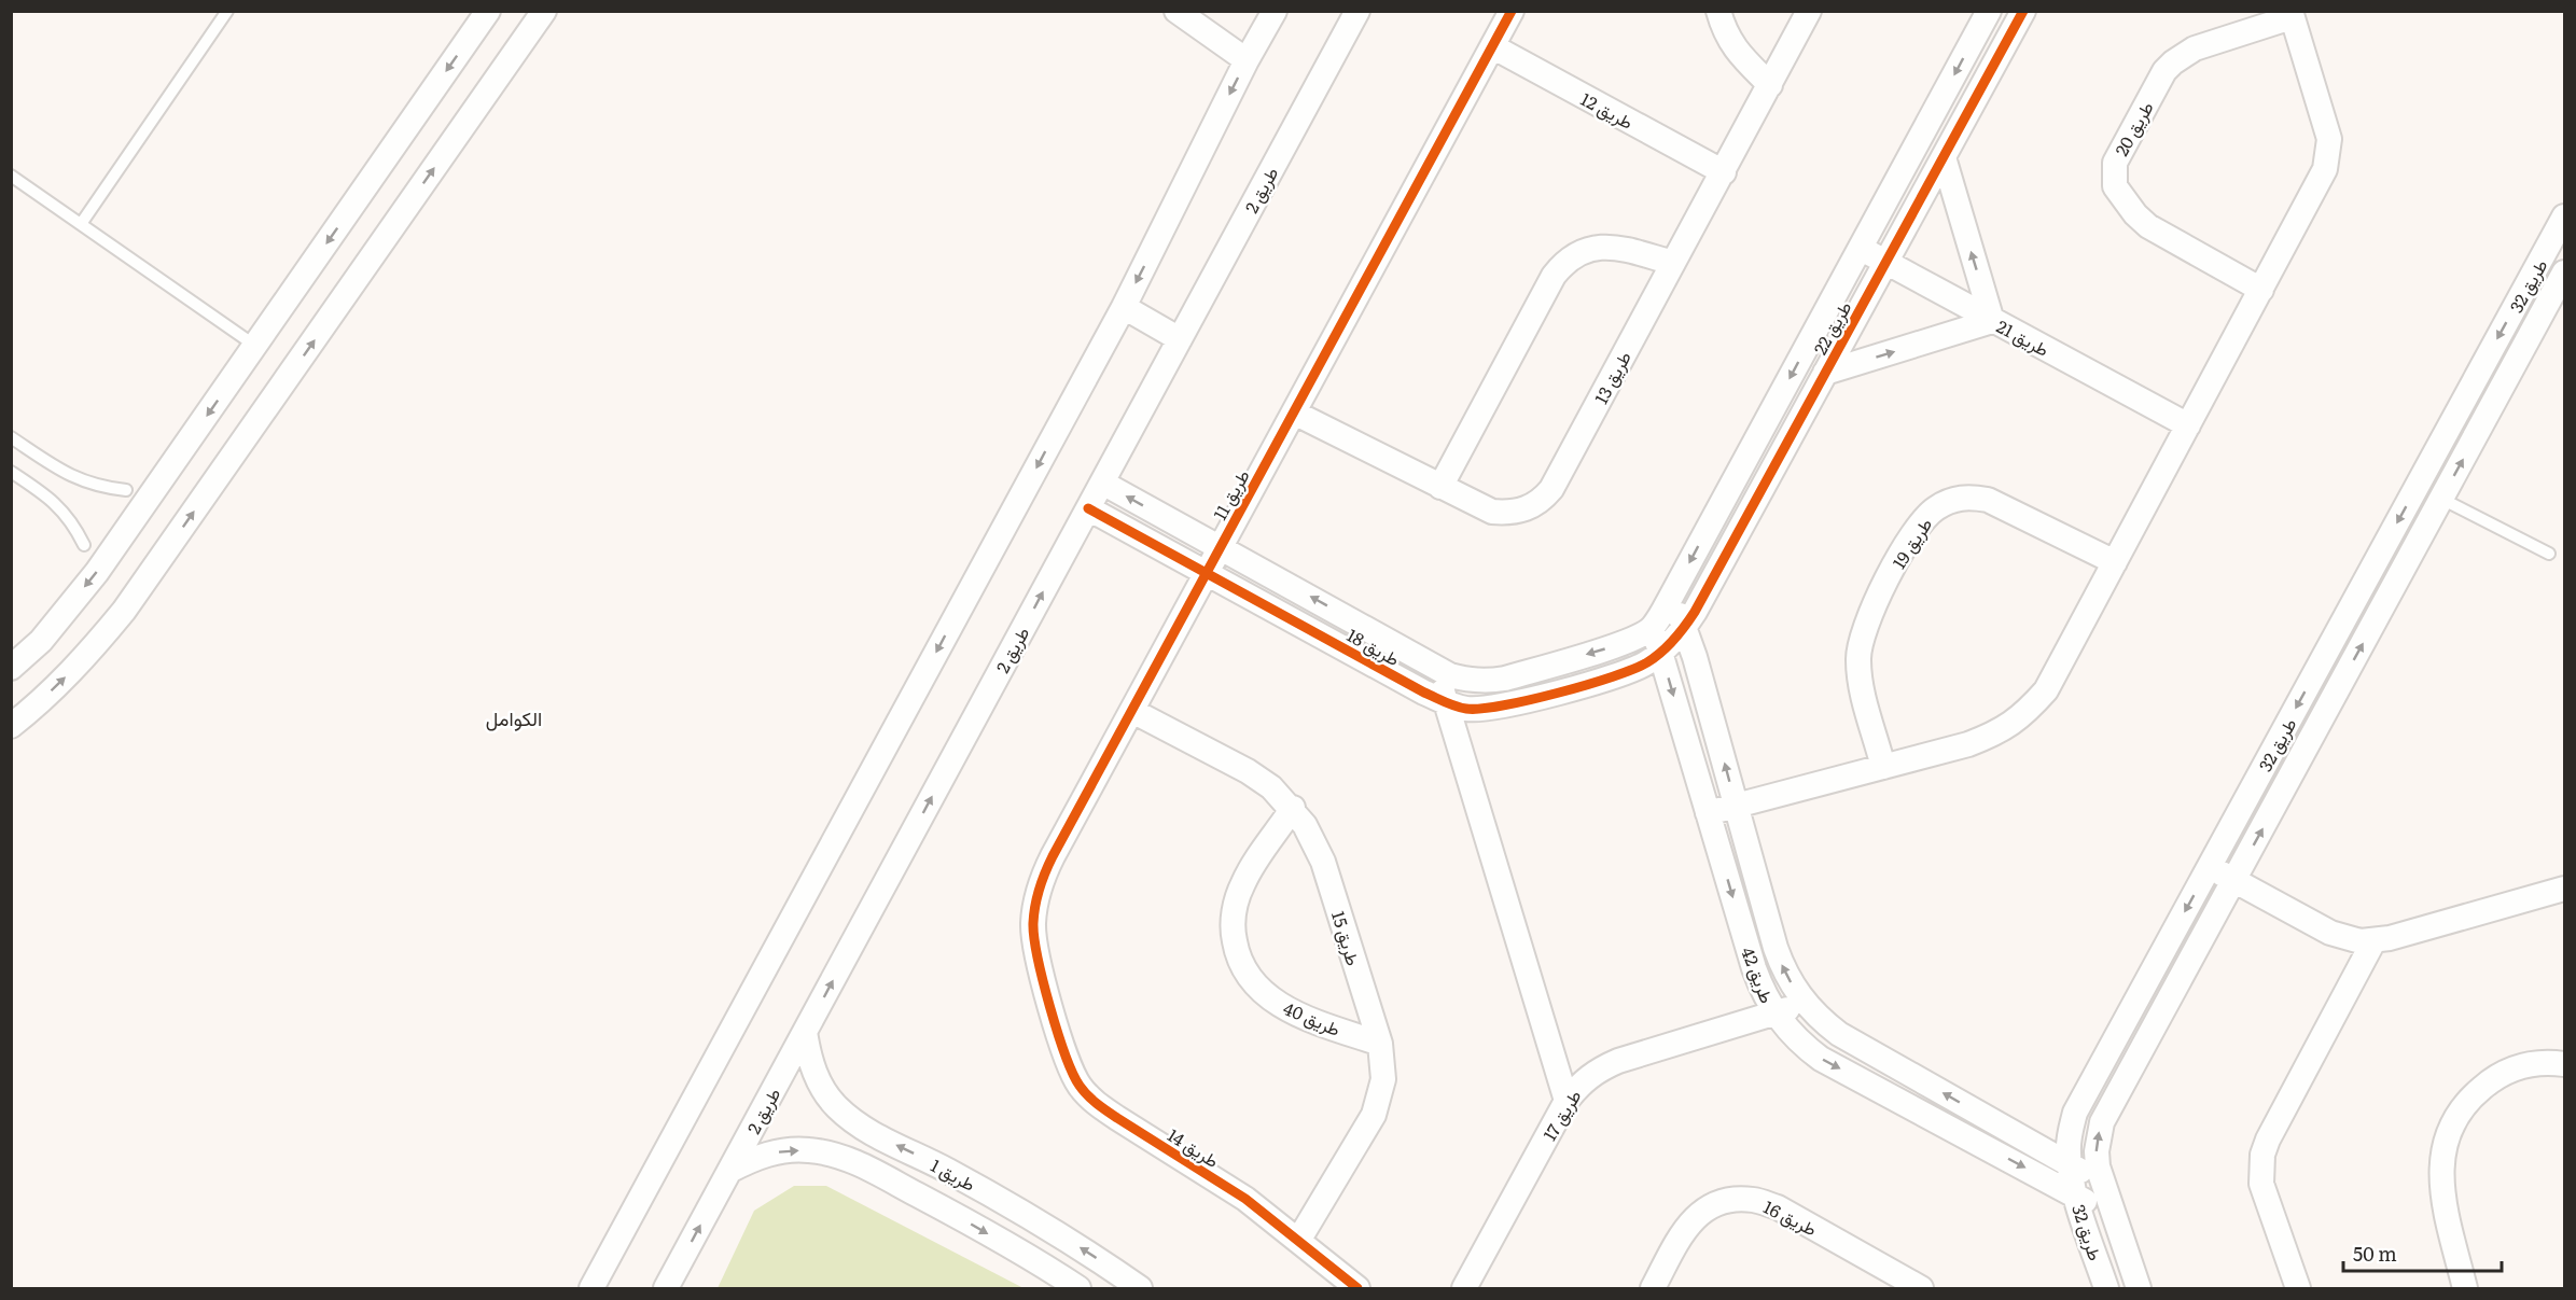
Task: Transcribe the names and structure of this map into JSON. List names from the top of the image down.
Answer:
{
  "streets": {
    "street": [
      "طريق 12",
      "طريق 20",
      "طريق 2",
      "طريق 32",
      "طريق 22",
      "طريق 21",
      "طريق 13",
      "طريق 11",
      "طريق 19",
      "طريق 18",
      "طريق 15",
      "طريق 42",
      "طريق 40",
      "طريق 17",
      "طريق 14",
      "طريق 1",
      "طريق 16"
    ]
  },
  "crossings": [
    ["طريق 12", "طريق 13"],
    ["طريق 12", "طريق 11"],
    ["طريق 2", "طريق 18"],
    ["طريق 2", "طريق 1"],
    ["طريق 32", "طريق 42"],
    ["طريق 22", "طريق 21"],
    ["طريق 22", "طريق 18"],
    ["طريق 22", "طريق 42"],
    ["طريق 13", "طريق 11"],
    ["طريق 11", "طريق 18"],
    ["طريق 11", "طريق 15"],
    ["طريق 11", "طريق 14"],
    ["طريق 18", "طريق 42"],
    ["طريق 15", "طريق 40"],
    ["طريق 15", "طريق 14"],
    ["طريق 42", "طريق 17"]
  ],
  "districts": ["الكوامل"],
  "scale_bar": "50 m"
}
